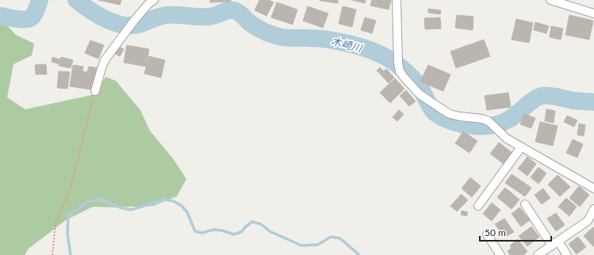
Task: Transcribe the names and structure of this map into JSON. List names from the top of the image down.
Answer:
{
  "water": ["木崎川"],
  "scale_bar": "50 m"
}
